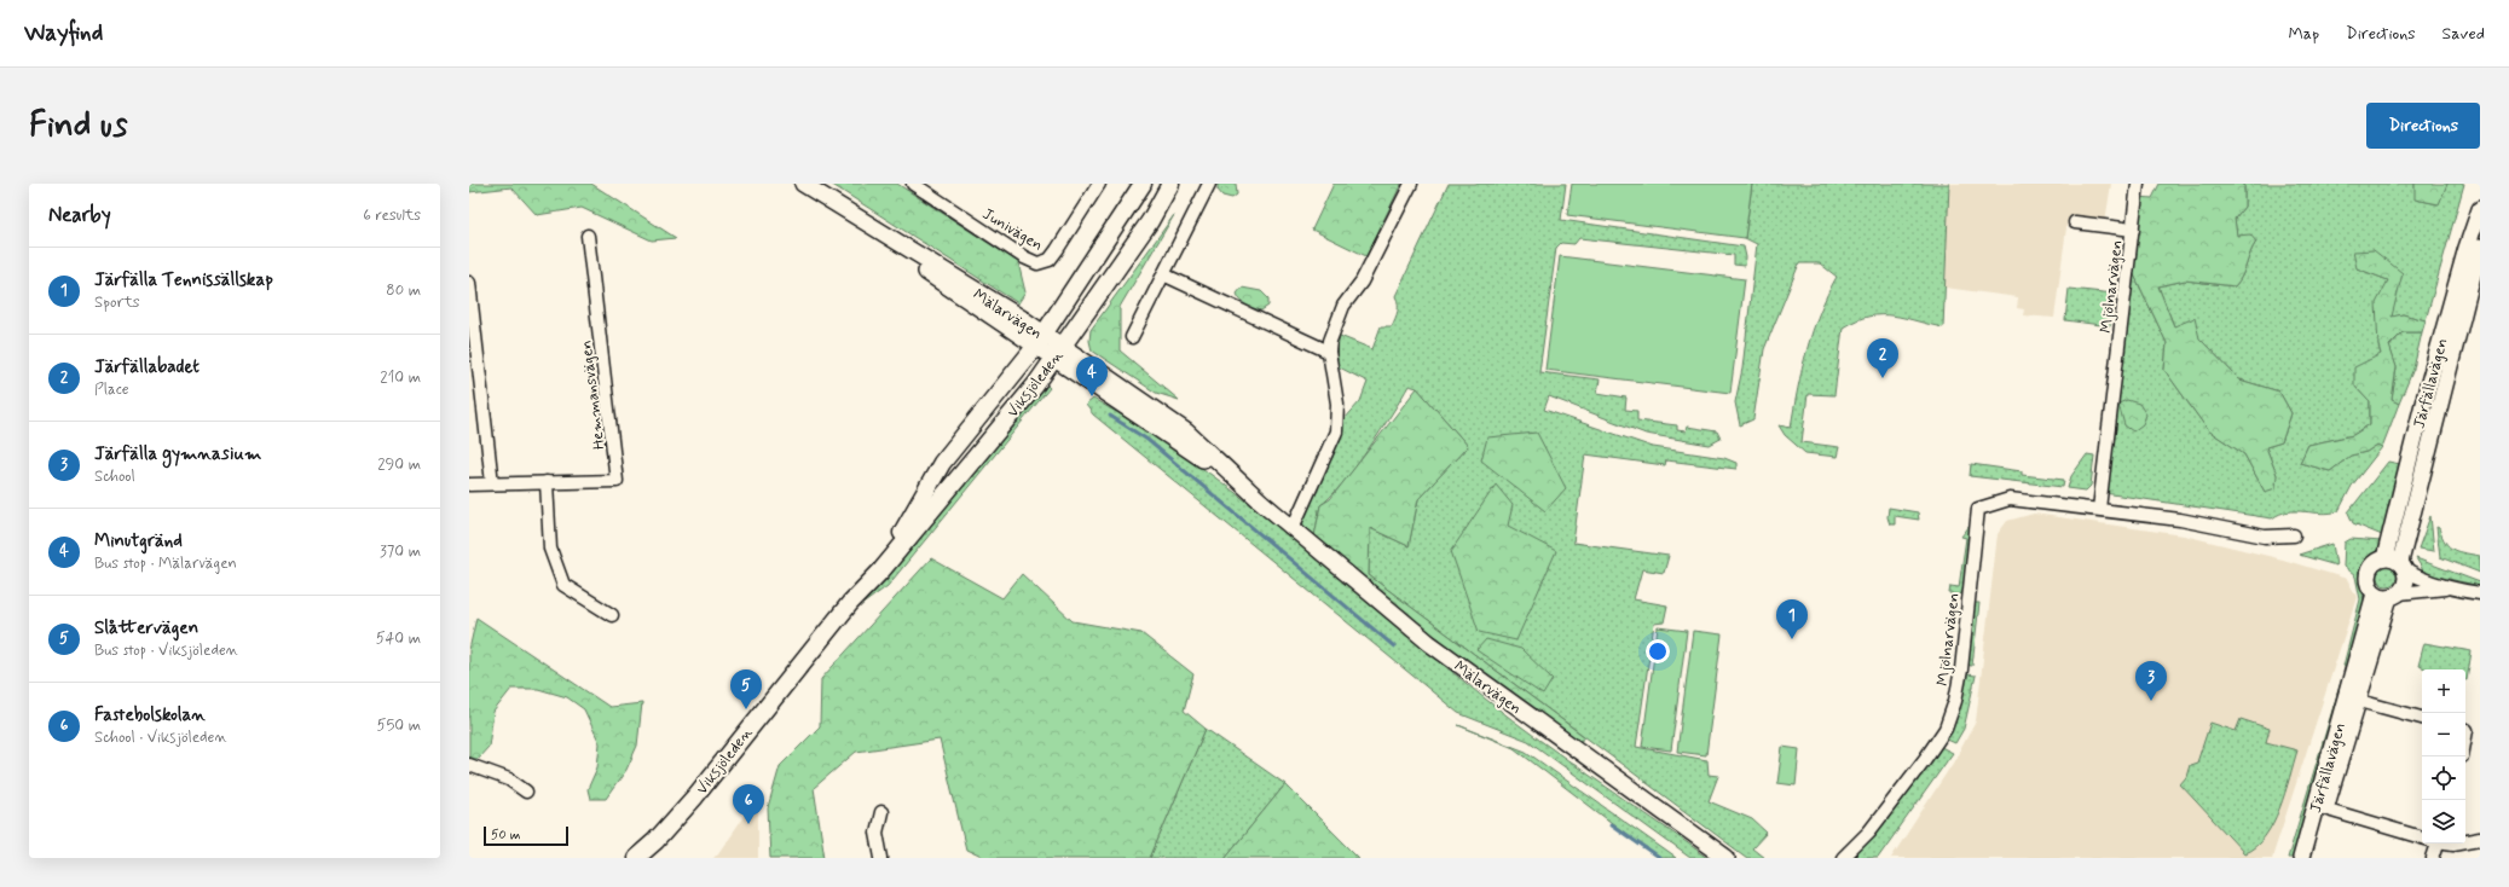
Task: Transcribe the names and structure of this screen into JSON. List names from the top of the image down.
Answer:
{
  "streets": {
    "main road": ["Viksjöleden"],
    "street": [
      "Junivägen",
      "Mjölnarvägen",
      "Mälarvägen",
      "Järfällavägen",
      "Hemmansvägen"
    ]
  },
  "crossings": [
    ["Mälarvägen", "Viksjöleden"]
  ],
  "scale_bar": "50 m",
  "page": {
    "header": "Wayfind",
    "nav": ["Map", "Directions", "Saved"],
    "buttons": "Directions",
    "title": "Find us",
    "heading": ["Nearby", "6 results"],
    "list": [
      {
        "mark": "1",
        "name": "Järfälla Tennissällskap",
        "note": "Sports",
        "value": "80 m"
      },
      {
        "mark": "2",
        "name": "Järfällabadet",
        "note": "Place",
        "value": "210 m"
      },
      {
        "mark": "3",
        "name": "Järfälla gymnasium",
        "note": "School",
        "value": "290 m"
      },
      {
        "mark": "4",
        "name": "Minutgränd",
        "note": "Bus stop · Mälarvägen",
        "value": "370 m"
      },
      {
        "mark": "5",
        "name": "Slåttervägen",
        "note": "Bus stop · Viksjöleden",
        "value": "540 m"
      },
      {
        "mark": "6",
        "name": "Fastebolskolan",
        "note": "School · Viksjöleden",
        "value": "550 m"
      }
    ],
    "pins": [
      "2",
      "4",
      "1",
      "3",
      "5",
      "6"
    ],
    "map_buttons": ["+", "−"],
    "scale": "50 m"
  }
}
